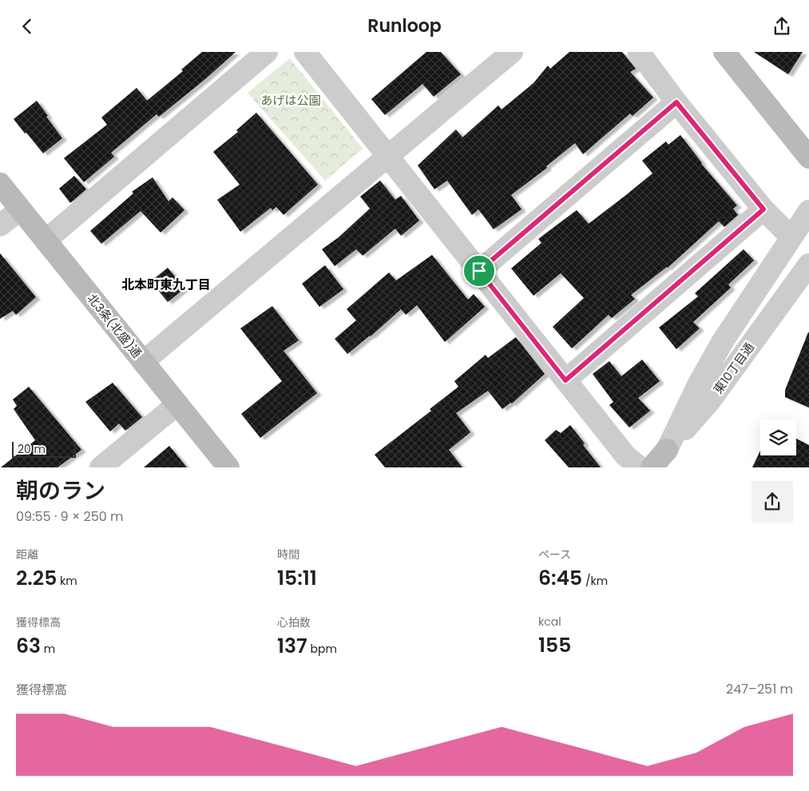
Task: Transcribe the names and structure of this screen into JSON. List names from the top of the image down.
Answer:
{
  "streets": {
    "street": ["北3条(北盛)通", "東10丁目通"]
  },
  "districts": ["北本町東九丁目"],
  "parks": ["あげは公園"],
  "scale_bar": "20 m",
  "page": {
    "header": "Runloop",
    "scale": "20 m",
    "heading": ["朝のラン", "09:55 · 9 × 250 m"],
    "stats": [
      ["距離", "2.25 km"],
      ["時間", "15:11"],
      ["ペース", "6:45 /km"],
      ["獲得標高", "63 m"],
      ["心拍数", "137 bpm"],
      ["kcal", "155"]
    ],
    "chart": ["獲得標高", "247–251 m"]
  }
}
